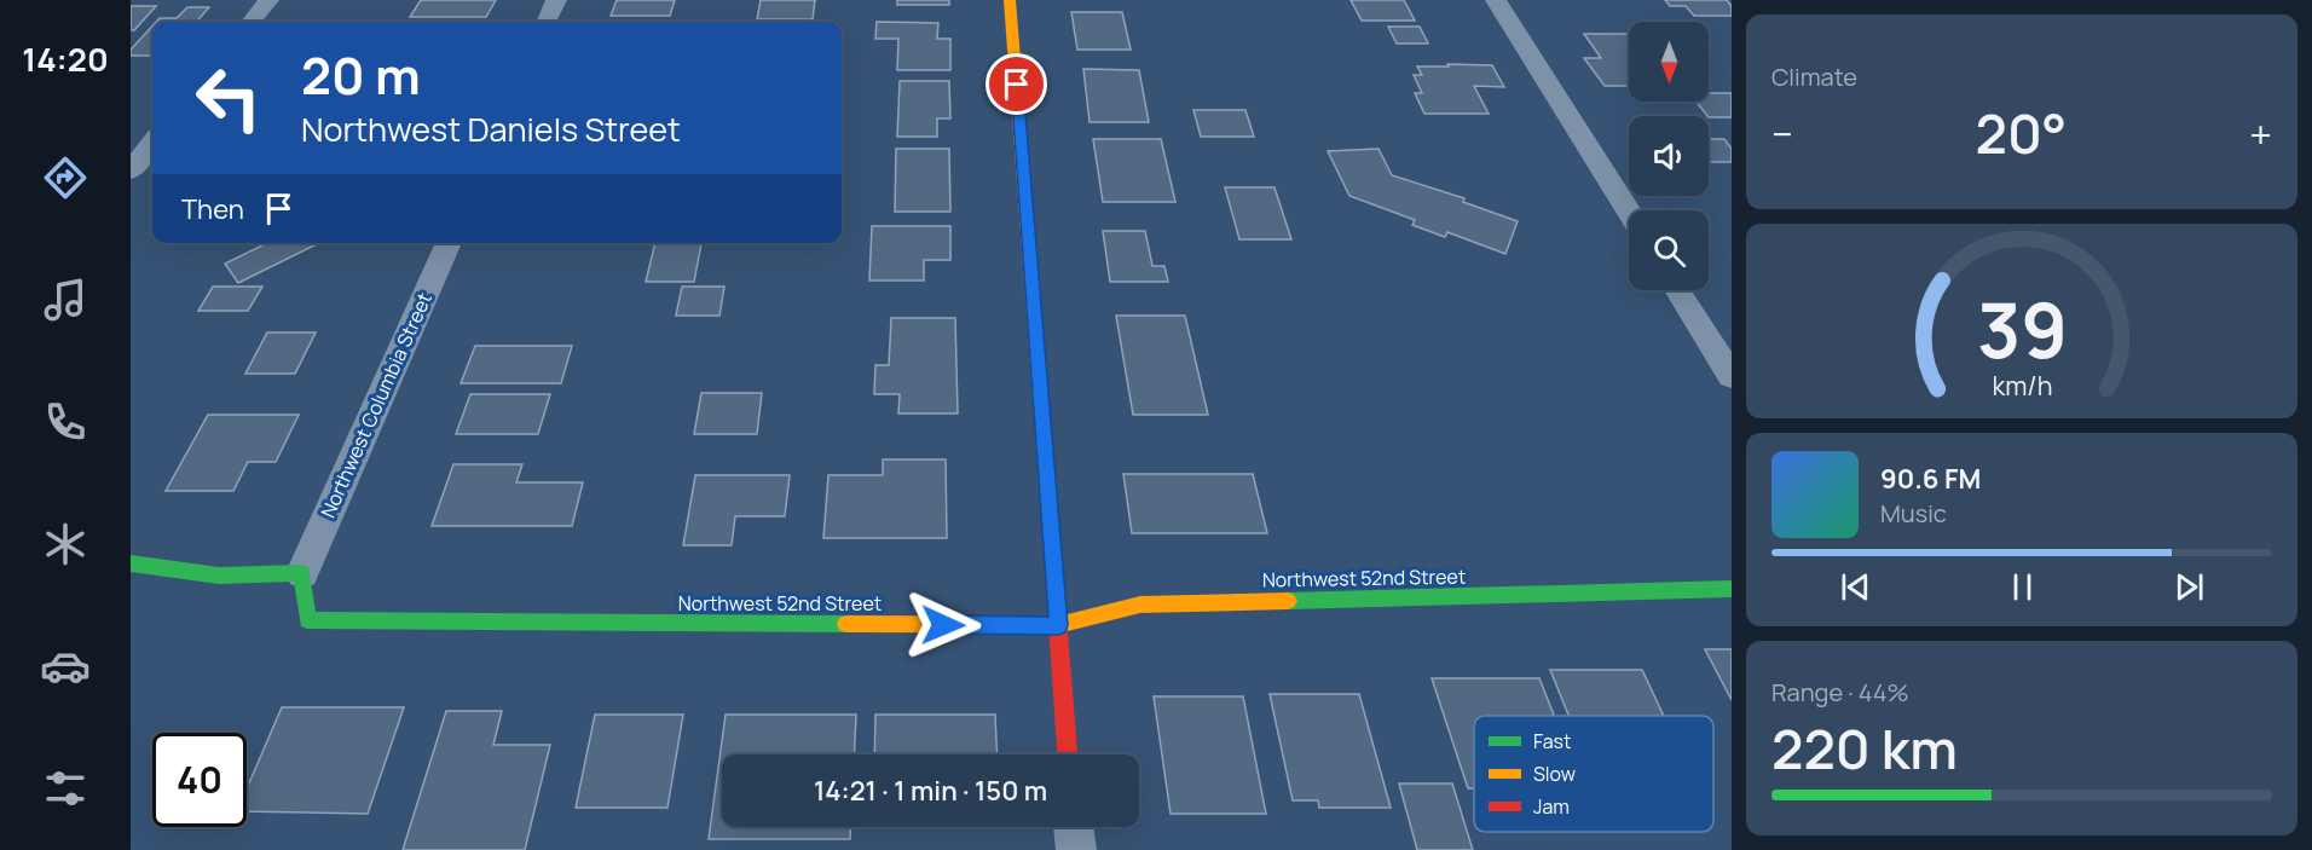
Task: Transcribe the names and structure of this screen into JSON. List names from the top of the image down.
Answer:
{
  "streets": {
    "street": ["Northwest Columbia Street", "Northwest 52nd Street"]
  },
  "crossings": [
    ["Northwest Columbia Street", "Northwest 52nd Street"]
  ],
  "legend": ["Fast", "Slow", "Jam"],
  "north": "bottom",
  "page": {
    "tabs": "14:20",
    "tile": [
      "Climate",
      ["Range · 44%", "220 km"]
    ],
    "turn": ["20 m", "Northwest Daniels Street"],
    "heat": ["−", "20°", "+"],
    "then": "Then",
    "song": ["90.6 FM", "Music"],
    "limit": "40",
    "trip": "14:21 · 1 min · 150 m",
    "gauge": ["39", "km/h"]
  }
}
